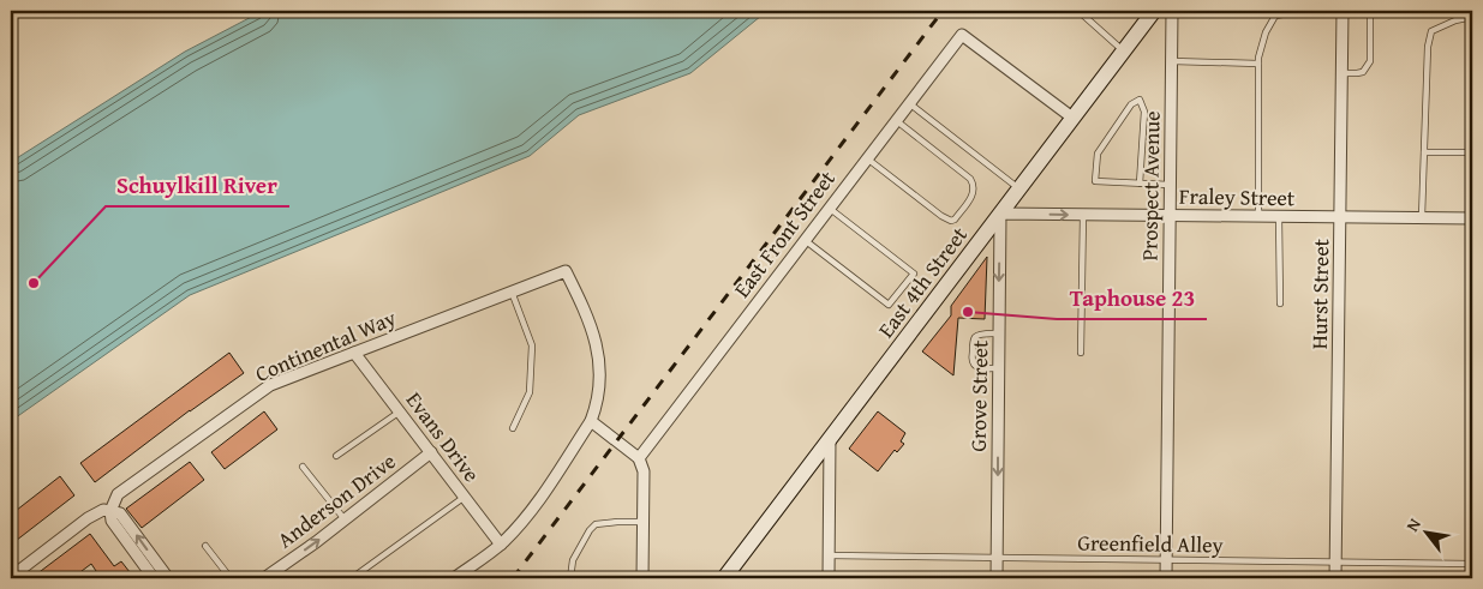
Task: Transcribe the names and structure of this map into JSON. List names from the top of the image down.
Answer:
{
  "streets": {
    "main road": ["East 4th Street"],
    "street": [
      "Prospect Avenue",
      "Fraley Street",
      "East Front Street",
      "Hurst Street",
      "Continental Way",
      "Grove Street",
      "Evans Drive",
      "Anderson Drive"
    ],
    "lane": ["Greenfield Alley"]
  },
  "crossings": [
    ["Prospect Avenue", "Fraley Street"],
    ["Prospect Avenue", "Greenfield Alley"],
    ["Fraley Street", "East 4th Street"],
    ["Fraley Street", "Hurst Street"],
    ["Fraley Street", "Grove Street"],
    ["East Front Street", "East 4th Street"],
    ["East 4th Street", "Grove Street"],
    ["Hurst Street", "Greenfield Alley"],
    ["Continental Way", "Evans Drive"],
    ["Grove Street", "Greenfield Alley"],
    ["Evans Drive", "Anderson Drive"]
  ],
  "one_way": ["Grove Street", "Anderson Drive"],
  "places": ["Schuylkill River", "Taphouse 23"],
  "north": "top left"
}
